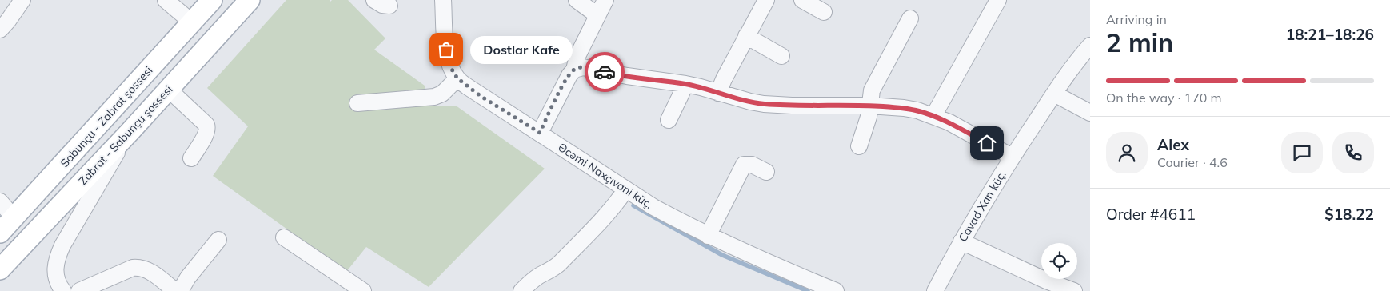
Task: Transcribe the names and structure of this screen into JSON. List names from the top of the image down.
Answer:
{
  "streets": {
    "main road": ["Sabunçu - Zabrat şossesi", "Zabrat - Sabunçu şossesi"],
    "street": ["Əcəmi Naxçıvani küç.", "Cavad Xan küç."]
  },
  "places": ["Dostlar Kafe"],
  "page": {
    "heading": ["2 min", "Arriving in", "18:21–18:26"],
    "panel": [
      "Alex",
      "Courier · 4.6",
      "Order #4611",
      "$18.22"
    ],
    "bubble": "Dostlar Kafe",
    "bar": "On the way · 170 m"
  }
}
